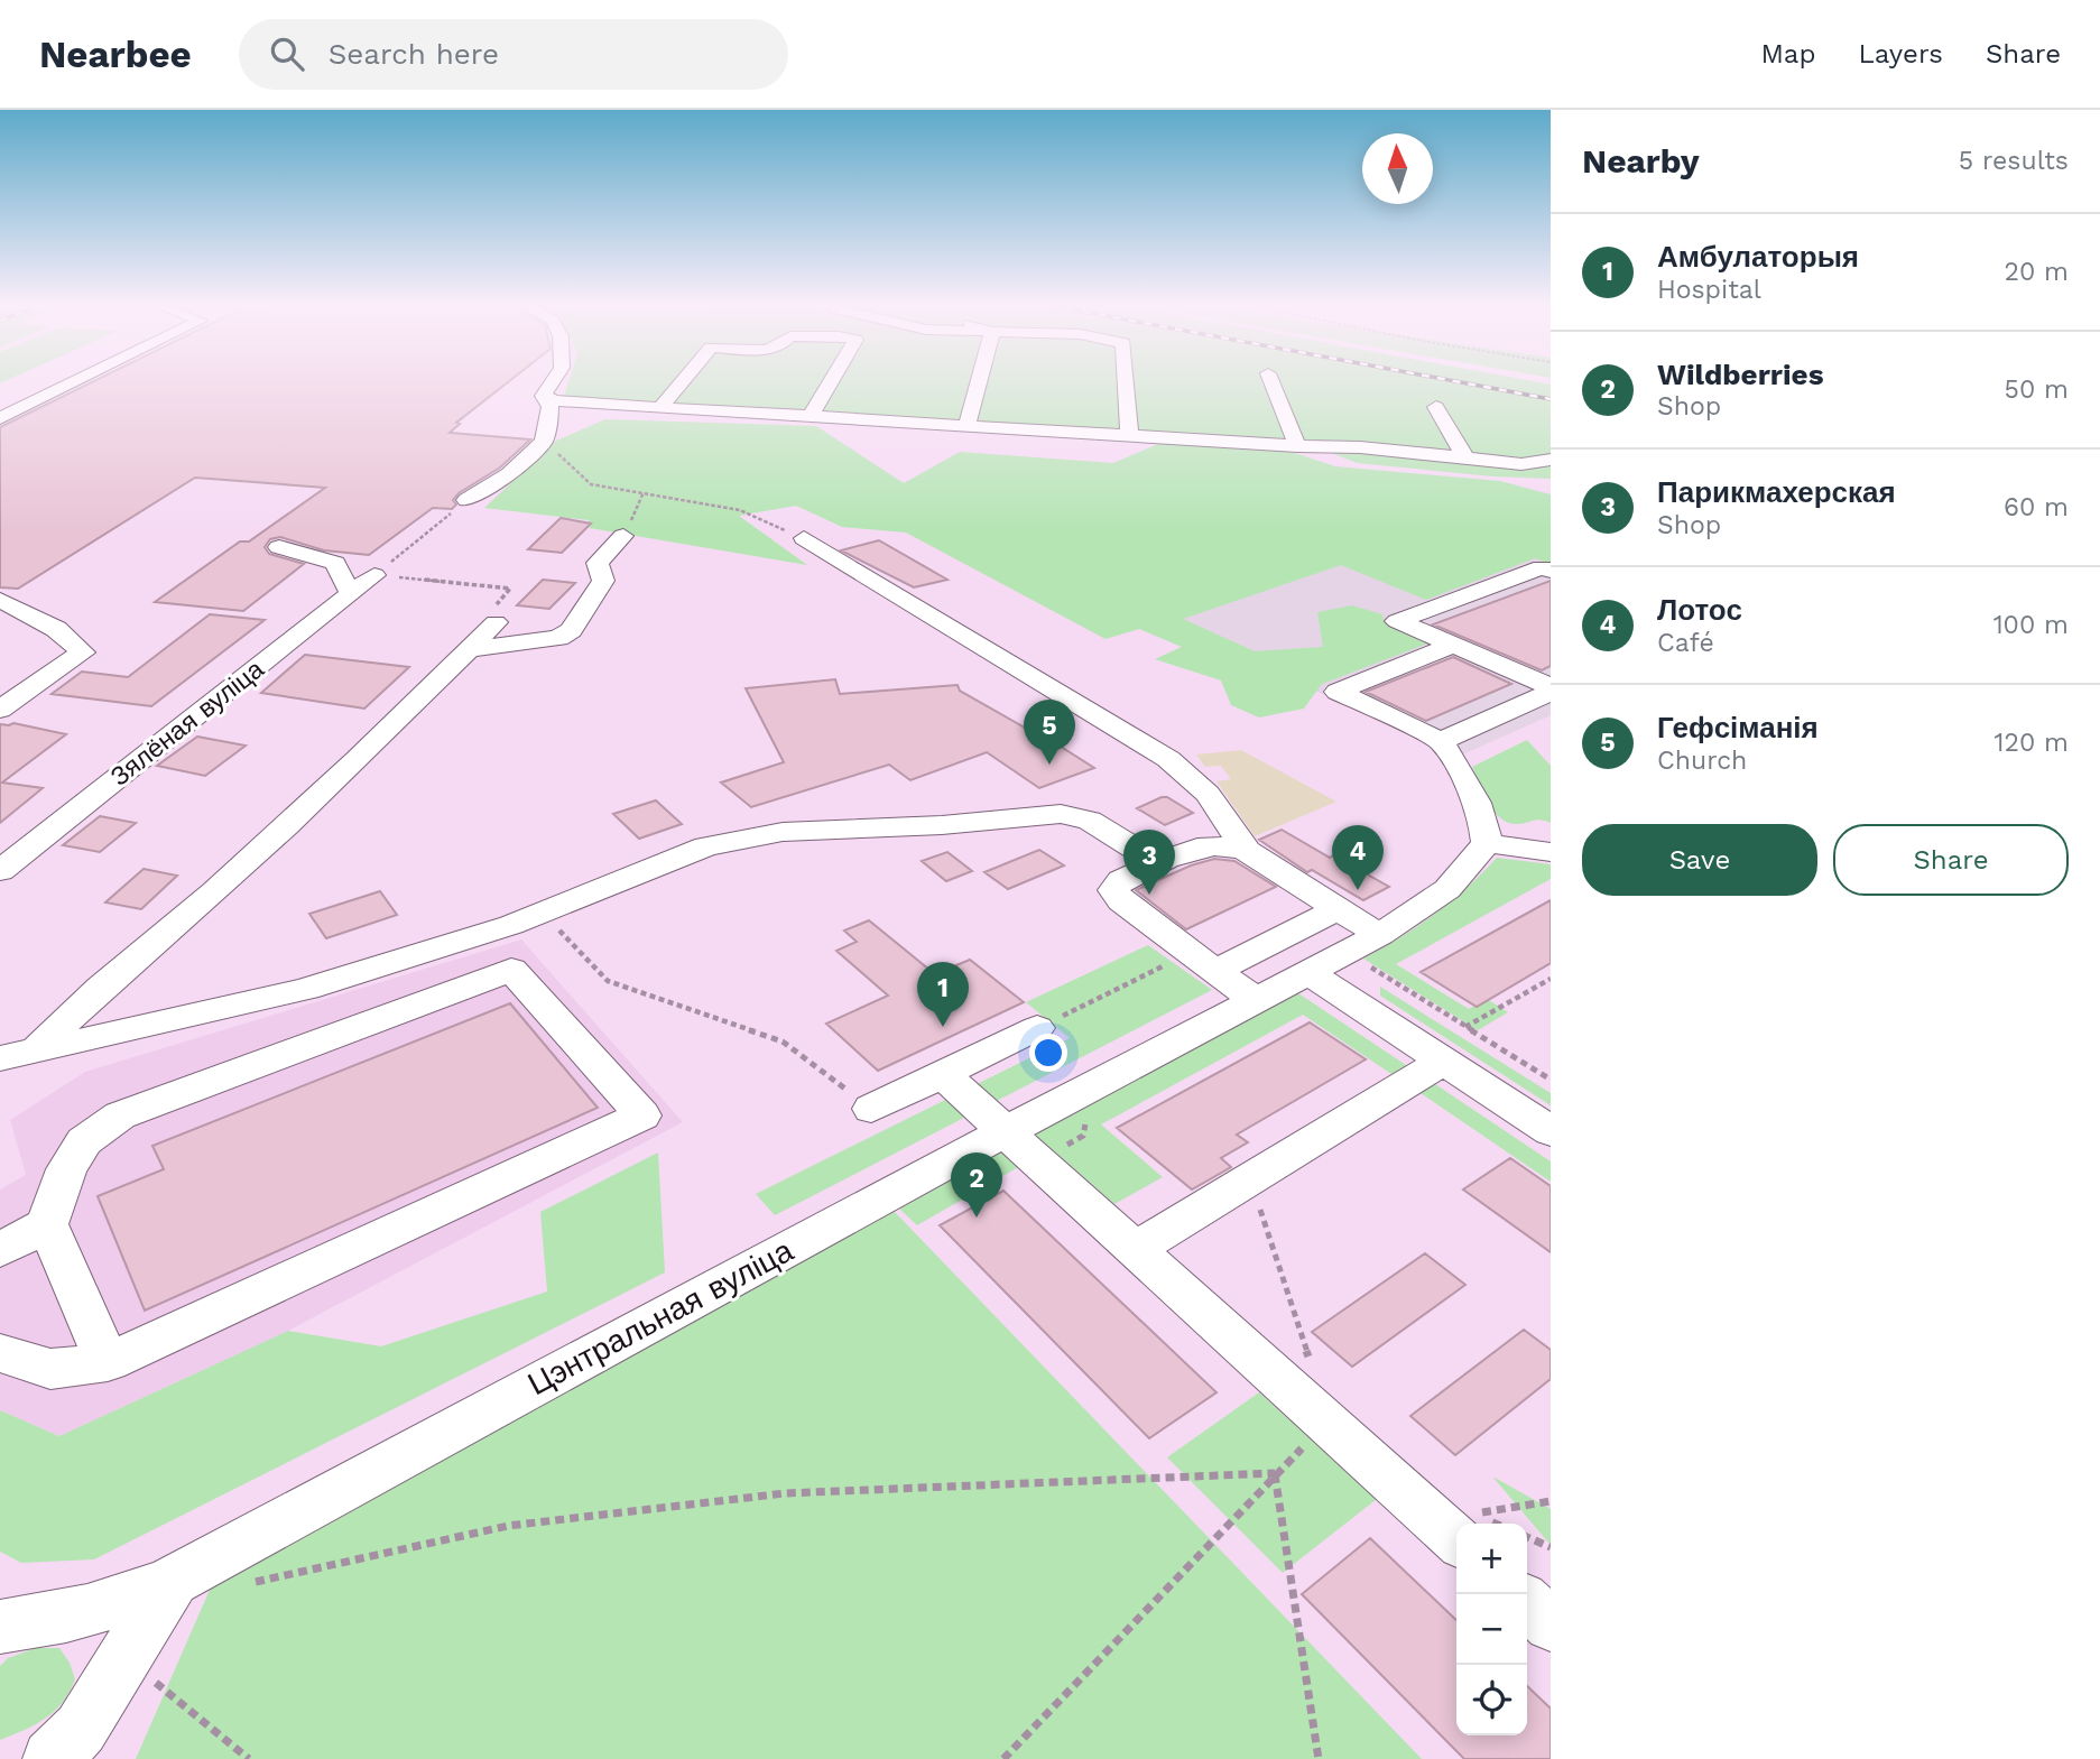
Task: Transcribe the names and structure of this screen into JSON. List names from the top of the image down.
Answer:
{
  "streets": {
    "street": ["Зялёная вуліца", "Цэнтральная вуліца"]
  },
  "north": "top",
  "page": {
    "header": "Nearbee",
    "search": "Search here",
    "nav": ["Map", "Layers", "Share"],
    "heading": ["Nearby", "5 results"],
    "list": [
      {
        "mark": "1",
        "name": "Амбулаторыя",
        "note": "Hospital",
        "value": "20 m"
      },
      {
        "mark": "2",
        "name": "Wildberries",
        "note": "Shop",
        "value": "50 m"
      },
      {
        "mark": "3",
        "name": "Парикмахерская",
        "note": "Shop",
        "value": "60 m"
      },
      {
        "mark": "4",
        "name": "Лотос",
        "note": "Café",
        "value": "100 m"
      },
      {
        "mark": "5",
        "name": "Гефсіманія",
        "note": "Church",
        "value": "120 m"
      }
    ],
    "pins": [
      "5",
      "4",
      "3",
      "1",
      "2"
    ],
    "buttons": ["Save", "Share"],
    "map_buttons": ["+", "−"]
  }
}
